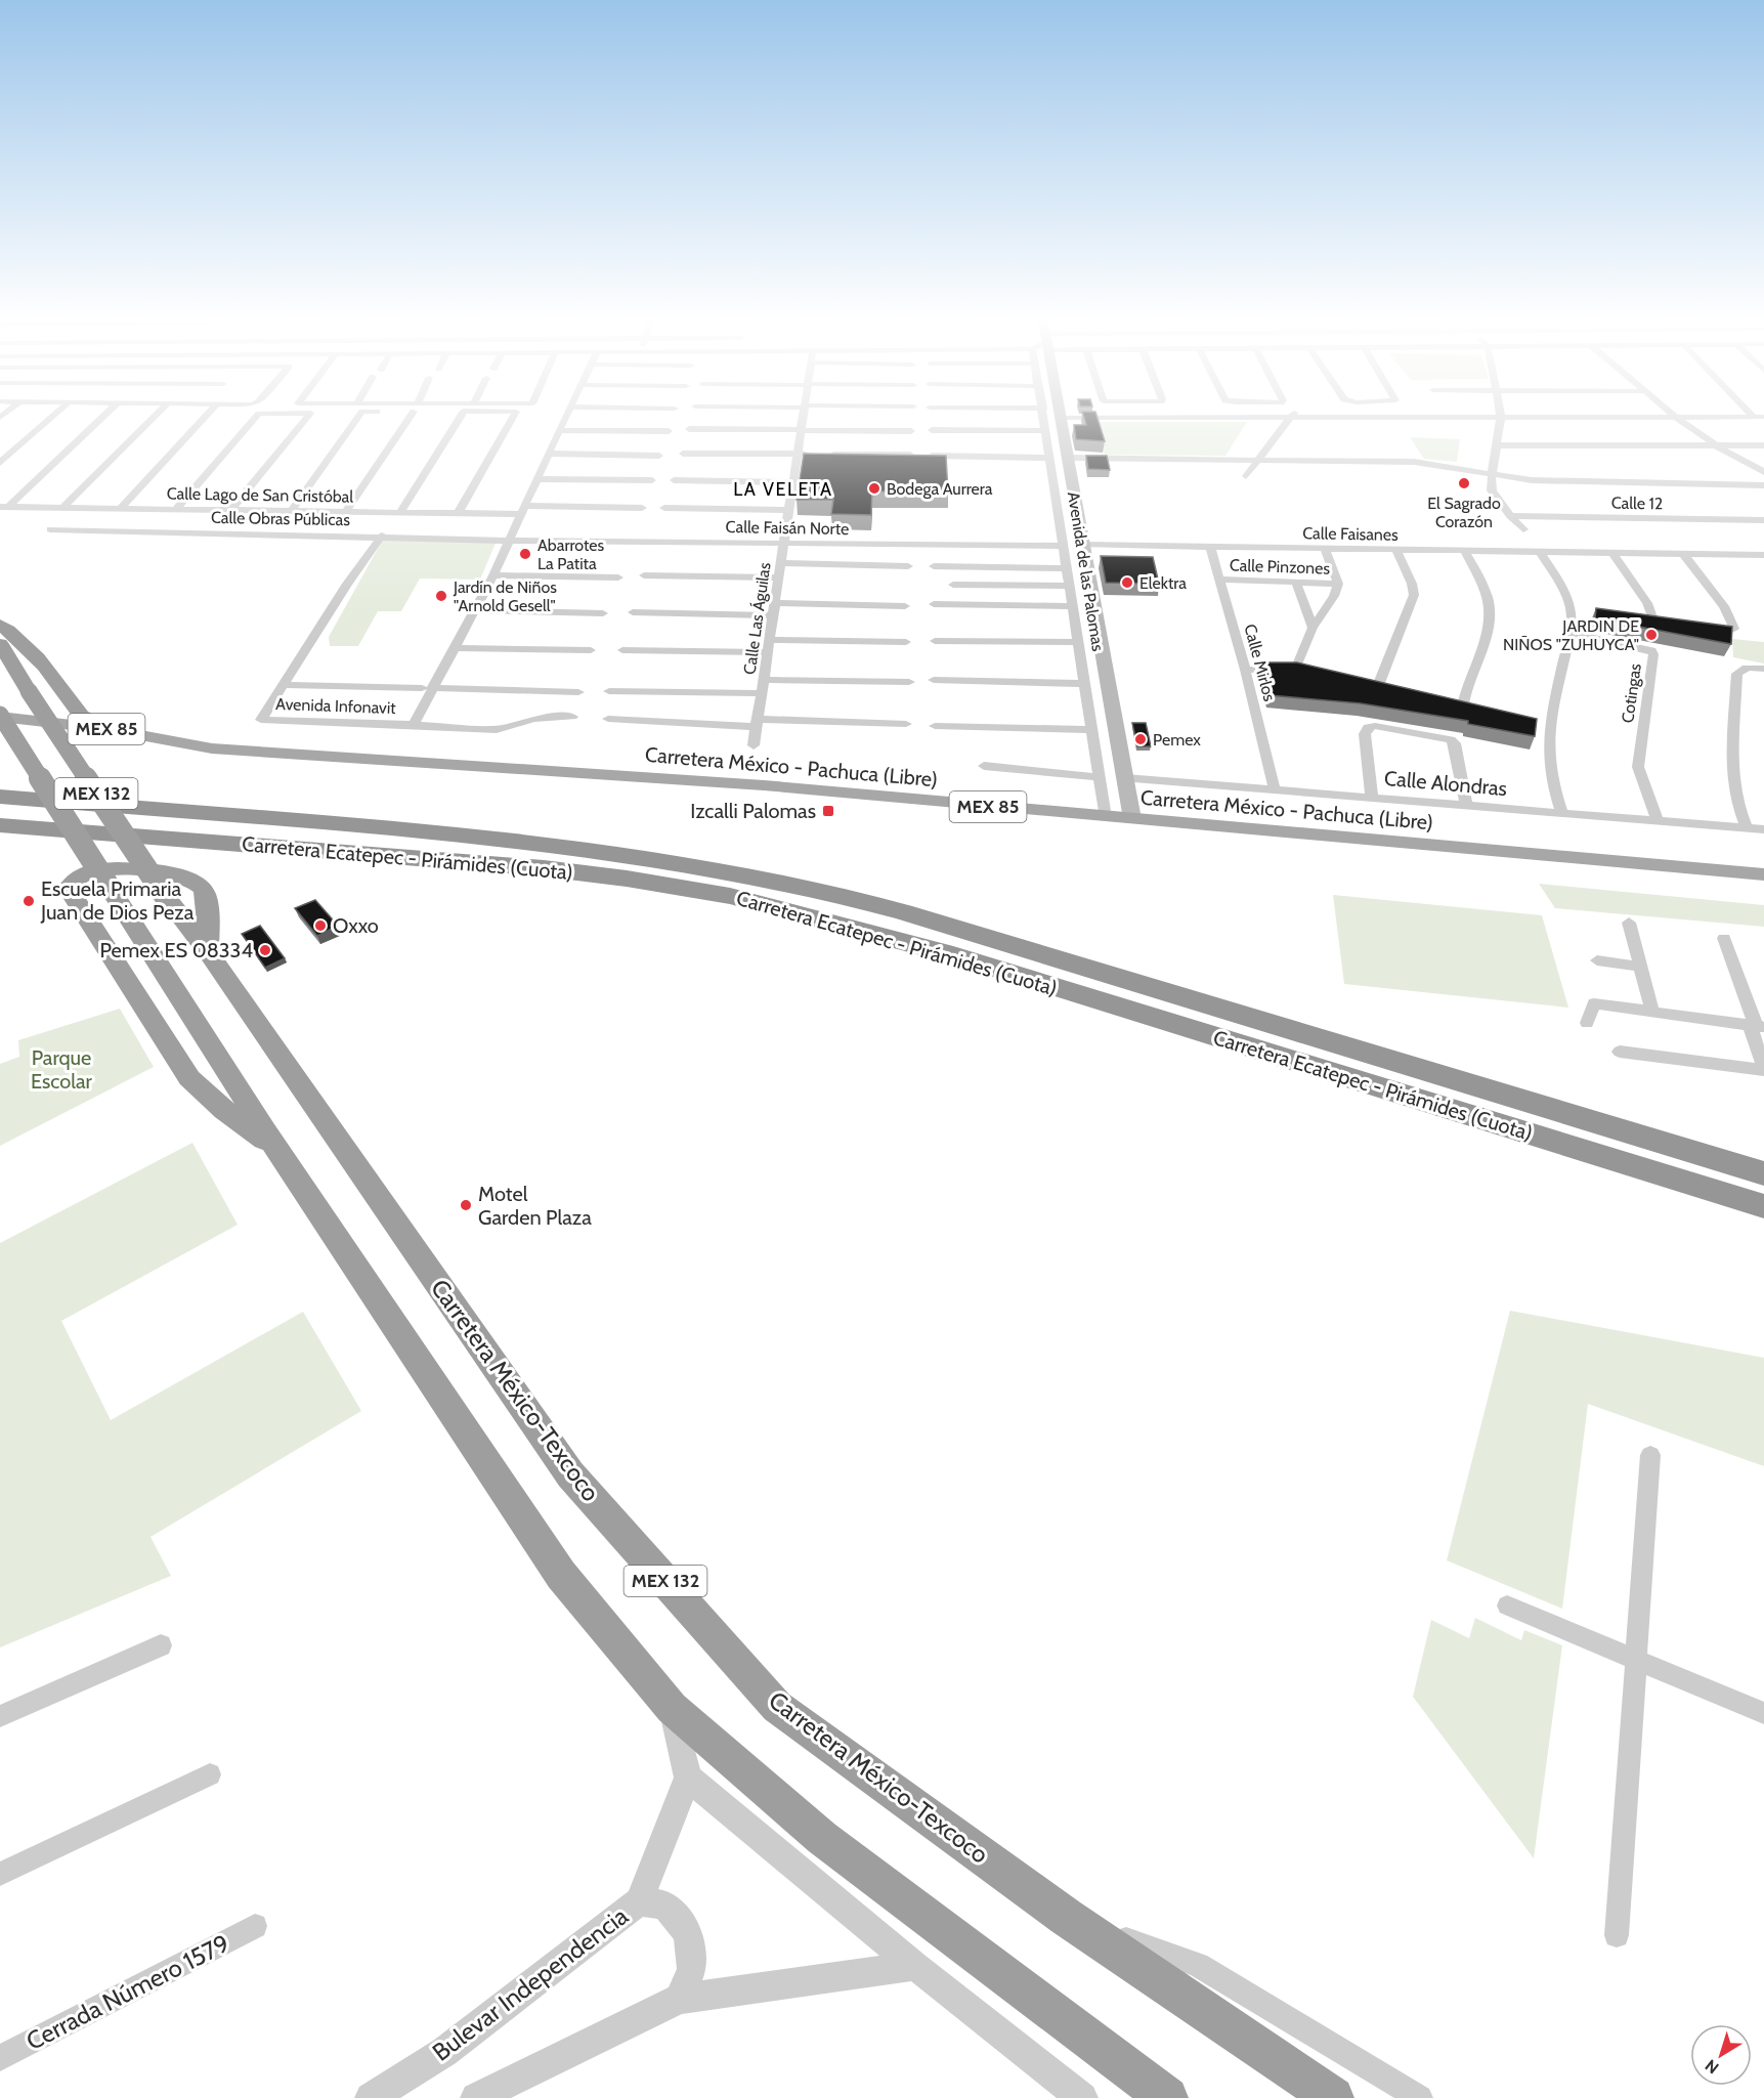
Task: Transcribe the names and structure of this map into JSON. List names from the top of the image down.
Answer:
{
  "streets": {
    "highway": ["MEX 132", "Carretera Ecatepec - Pirámides (Cuota)", "Carretera México-Texcoco"],
    "main road": ["Avenida de las Palomas", "MEX 85", "Carretera México - Pachuca (Libre)"],
    "street": [
      "Calle Lago de San Cristóbal",
      "Calle 12",
      "Calle Obras Públicas",
      "Calle Faisán Norte",
      "Calle Faisanes",
      "Calle Pinzones",
      "Calle Las Águilas",
      "Calle Mirlos",
      "Cotingas",
      "Avenida Infonavit",
      "Calle Alondras",
      "Bulevar Independencia",
      "Cerrada Número 1579"
    ]
  },
  "crossings": [
    ["Calle Obras Públicas", "Calle Faisán Norte"],
    ["Calle Obras Públicas", "Avenida Infonavit"],
    ["Calle Faisán Norte", "Avenida de las Palomas"],
    ["Calle Faisán Norte", "Calle Las Águilas"],
    ["Calle Faisanes", "Avenida de las Palomas"],
    ["Calle Faisanes", "Calle Mirlos"],
    ["Calle Pinzones", "Calle Mirlos"],
    ["Avenida de las Palomas", "Carretera México - Pachuca (Libre)"],
    ["Avenida de las Palomas", "Calle Alondras"],
    ["Calle Mirlos", "Calle Alondras"],
    ["Cotingas", "Calle Alondras"],
    ["Carretera México - Pachuca (Libre)", "MEX 132"]
  ],
  "districts": ["LA VELETA"],
  "parks": ["Parque Escolar"],
  "places": {
    "other": [
      "El Sagrado Corazón",
      "Bodega Aurrera",
      "Abarrotes La Patita",
      "Elektra",
      "Jardín de Niños \"Arnold Gesell\"",
      "JARDIN DE NIÑOS \"ZUHUYCA\"",
      "Pemex",
      "Escuela Primaria Juan de Dios Peza",
      "Oxxo",
      "Pemex ES 08334",
      "Motel Garden Plaza"
    ],
    "transit": ["Izcalli Palomas"]
  },
  "north": "bottom left"
}
